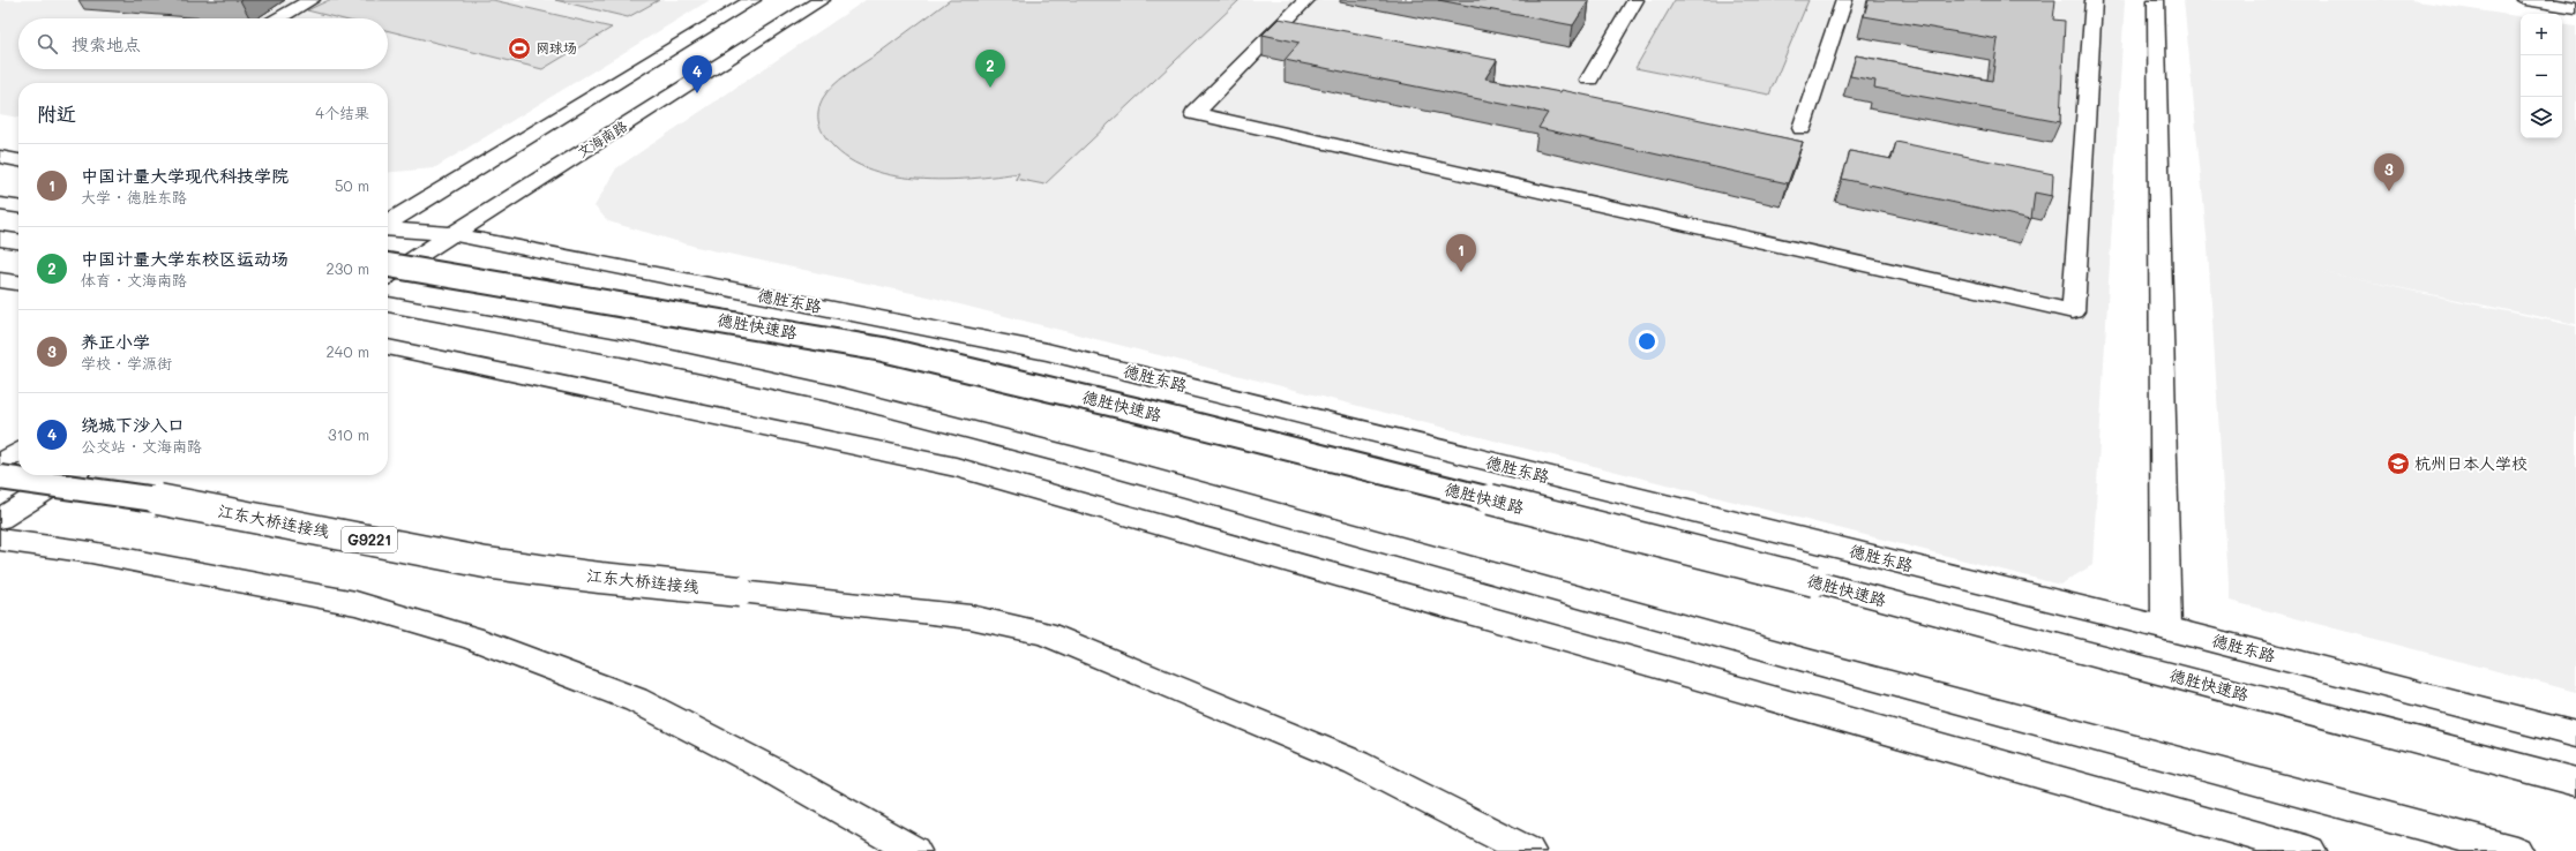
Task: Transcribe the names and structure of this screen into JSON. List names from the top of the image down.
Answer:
{
  "streets": {
    "main road": [
      "文海南路",
      "德胜东路",
      "德胜快速路",
      "江东大桥连接线",
      "G9221"
    ]
  },
  "crossings": [
    ["文海南路", "德胜东路"]
  ],
  "places": {
    "sports": ["网球场"],
    "school or university": ["杭州日本人学校"]
  },
  "page": {
    "map_buttons": ["+", "−"],
    "search": "搜索地点",
    "pins": [
      "2",
      "4",
      "3",
      "1"
    ],
    "heading": ["附近", "4个结果"],
    "list": [
      {
        "mark": "1",
        "name": "中国计量大学现代科技学院",
        "note": "大学 · 德胜东路",
        "value": "50 m"
      },
      {
        "mark": "2",
        "name": "中国计量大学东校区运动场",
        "note": "体育 · 文海南路",
        "value": "230 m"
      },
      {
        "mark": "3",
        "name": "养正小学",
        "note": "学校 · 学源街",
        "value": "240 m"
      },
      {
        "mark": "4",
        "name": "绕城下沙入口",
        "note": "公交站 · 文海南路",
        "value": "310 m"
      }
    ]
  }
}
